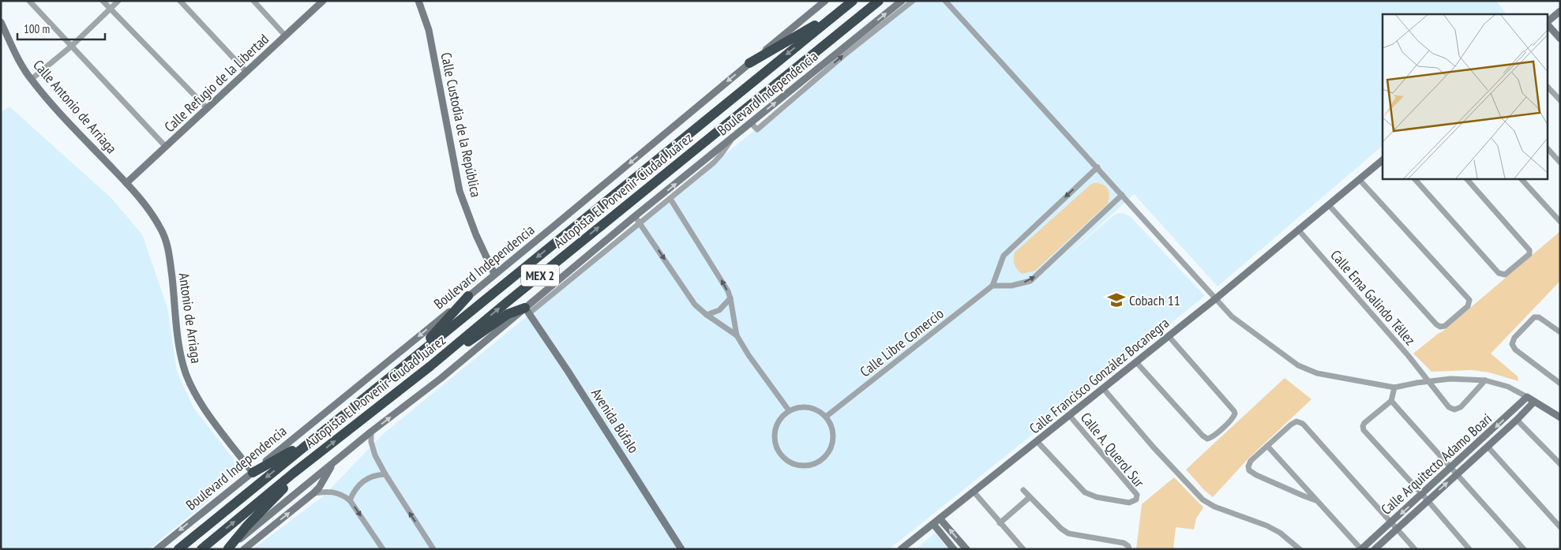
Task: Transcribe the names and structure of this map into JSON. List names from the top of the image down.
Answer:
{
  "streets": {
    "highway": ["Autopista El Porvenir-Ciudad Juárez", "MEX 2"],
    "main road": [
      "Calle Refugio de la Libertad",
      "Boulevard Independencia",
      "Calle Antonio de Arriaga",
      "Calle Custodia de la República",
      "Antonio de Arriaga",
      "Calle Francisco González Bocanegra",
      "Avenida Búfalo",
      "Calle Arquitecto Adamo Boari"
    ],
    "street": ["Calle Ema Galindo Téllez", "Calle Libre Comercio", "Calle A. Querol Sur"]
  },
  "crossings": [
    ["Calle Refugio de la Libertad", "Calle Antonio de Arriaga"],
    ["Calle Refugio de la Libertad", "Antonio de Arriaga"],
    ["Boulevard Independencia", "Calle Custodia de la República"],
    ["Boulevard Independencia", "Antonio de Arriaga"],
    ["Boulevard Independencia", "Avenida Búfalo"],
    ["Calle Antonio de Arriaga", "Antonio de Arriaga"],
    ["Calle Ema Galindo Téllez", "Calle Francisco González Bocanegra"],
    ["Calle Francisco González Bocanegra", "Calle A. Querol Sur"]
  ],
  "places": {
    "school or university": ["Cobach 11"]
  },
  "scale_bar": "100 m"
}
